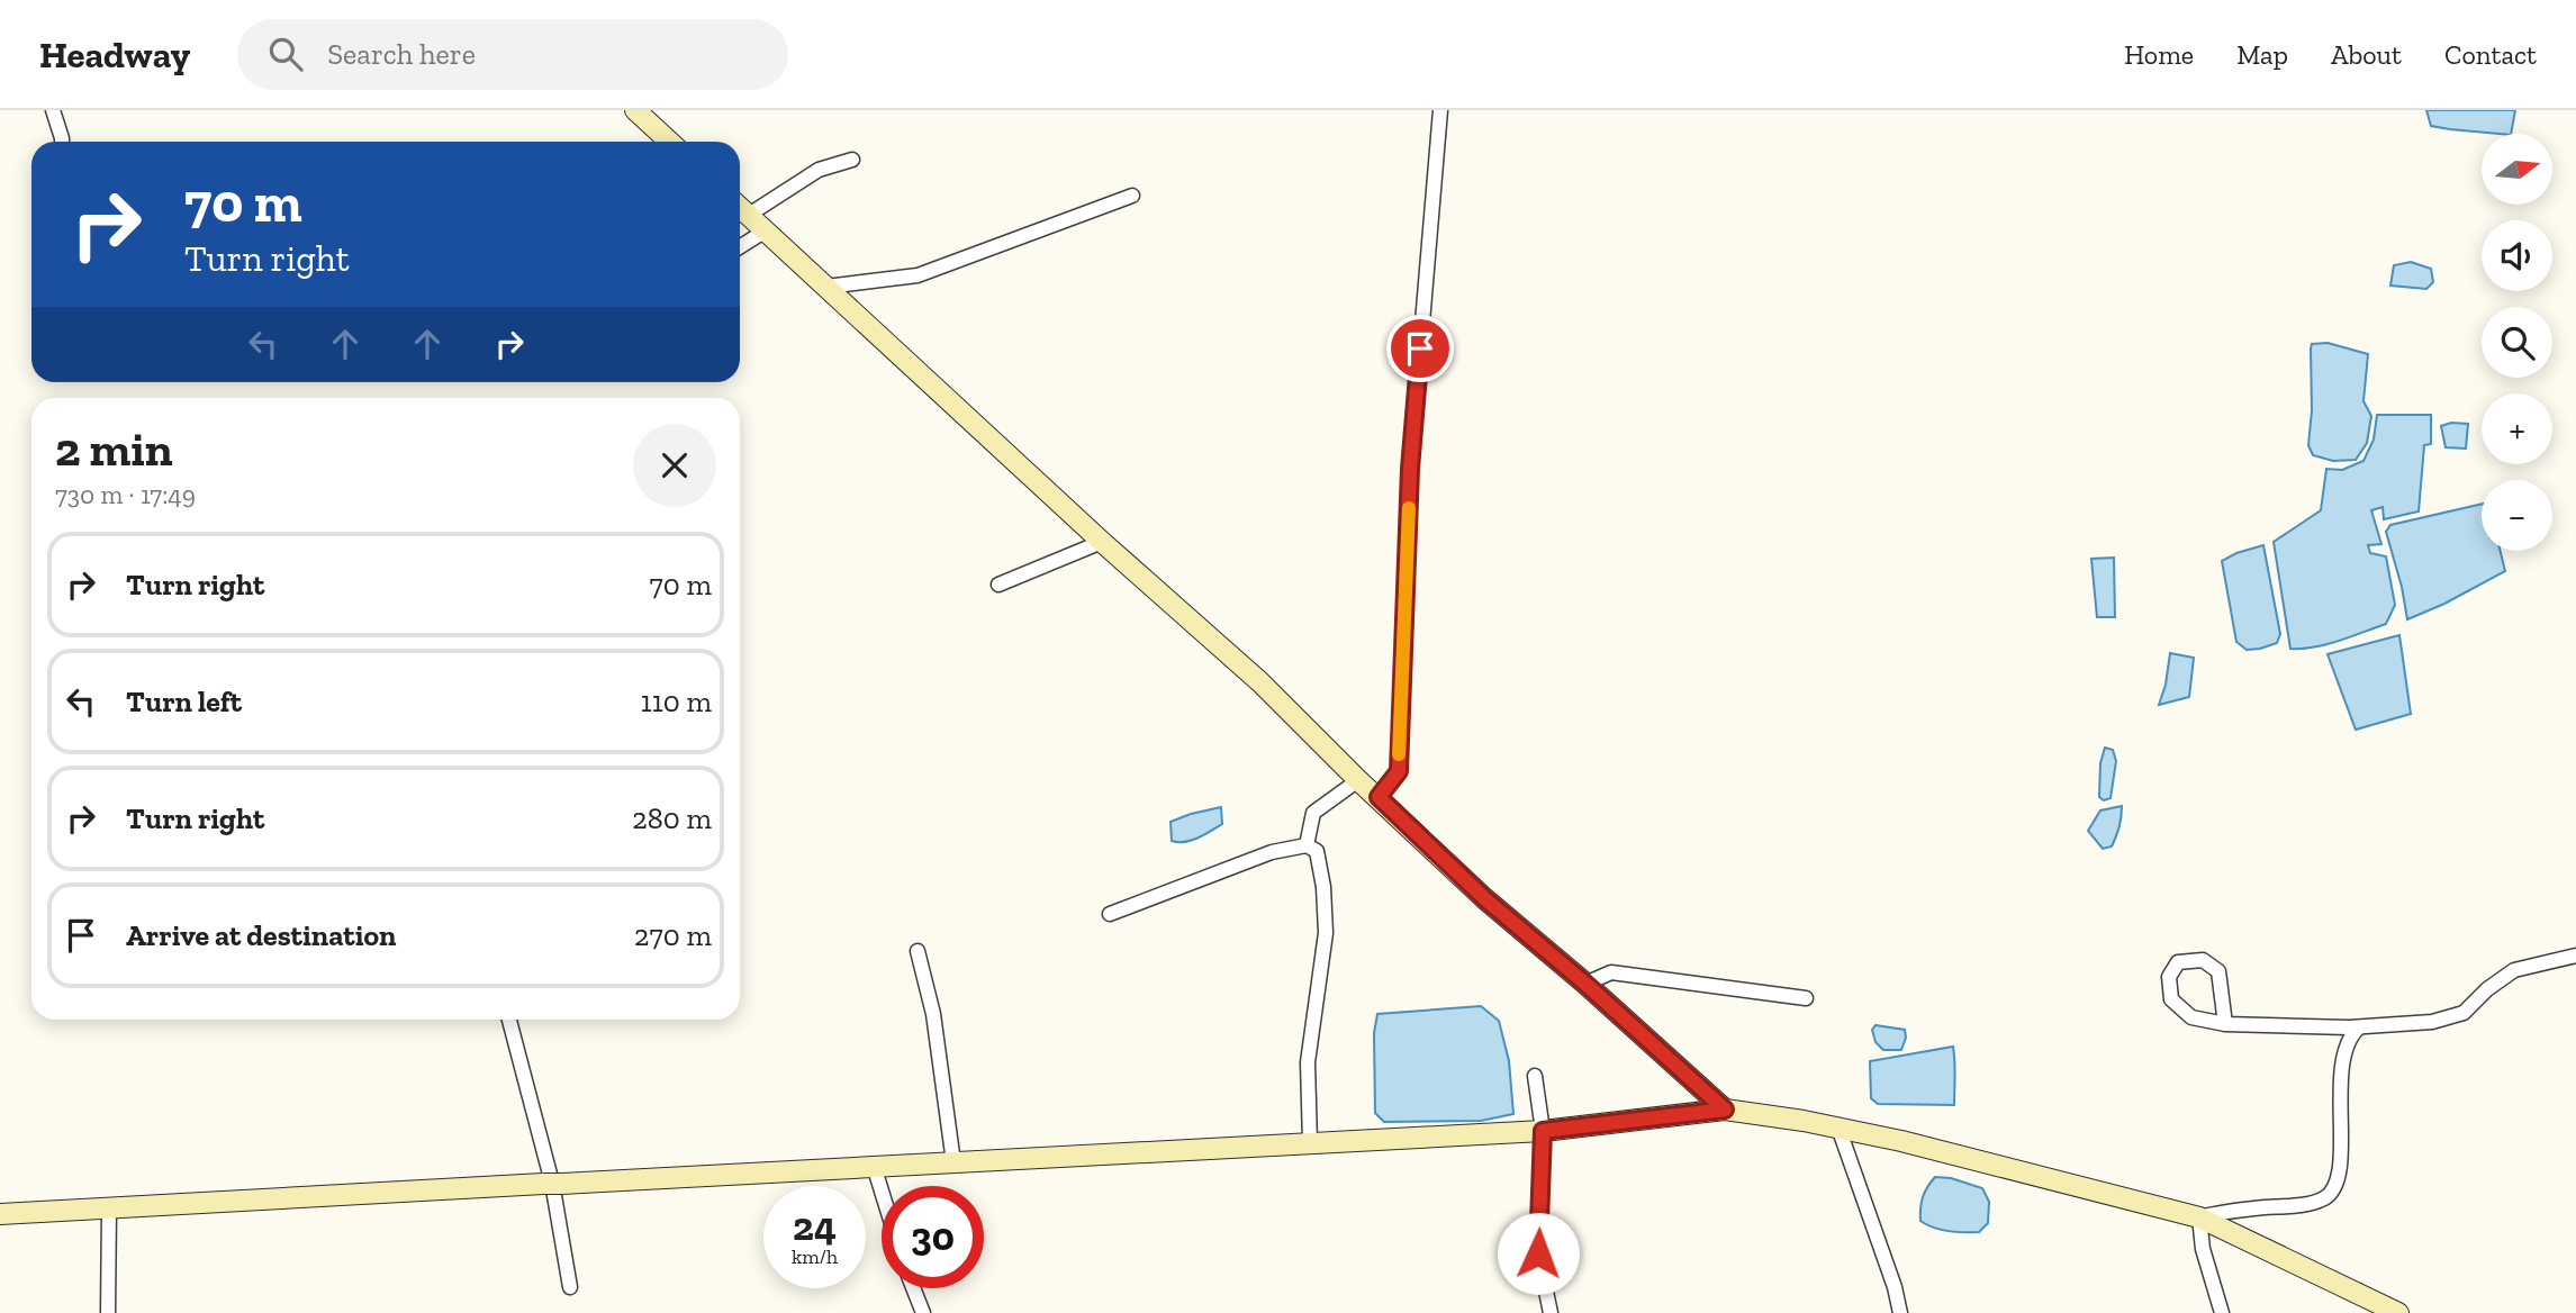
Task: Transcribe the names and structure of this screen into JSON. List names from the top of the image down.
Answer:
{
  "north": "right",
  "page": {
    "header": "Headway",
    "search": "Search here",
    "nav": [
      "Home",
      "Map",
      "About",
      "Contact"
    ],
    "map_buttons": ["+", "−"],
    "turn": ["70 m", "Turn right"],
    "heading": ["2 min", "730 m · 17:49"],
    "list": [
      {
        "name": "Turn right",
        "value": "70 m"
      },
      {
        "name": "Turn left",
        "value": "110 m"
      },
      {
        "name": "Turn right",
        "value": "280 m"
      },
      {
        "name": "Arrive at destination",
        "value": "270 m"
      }
    ],
    "speed": "24 km/h",
    "limit": "30"
  }
}
